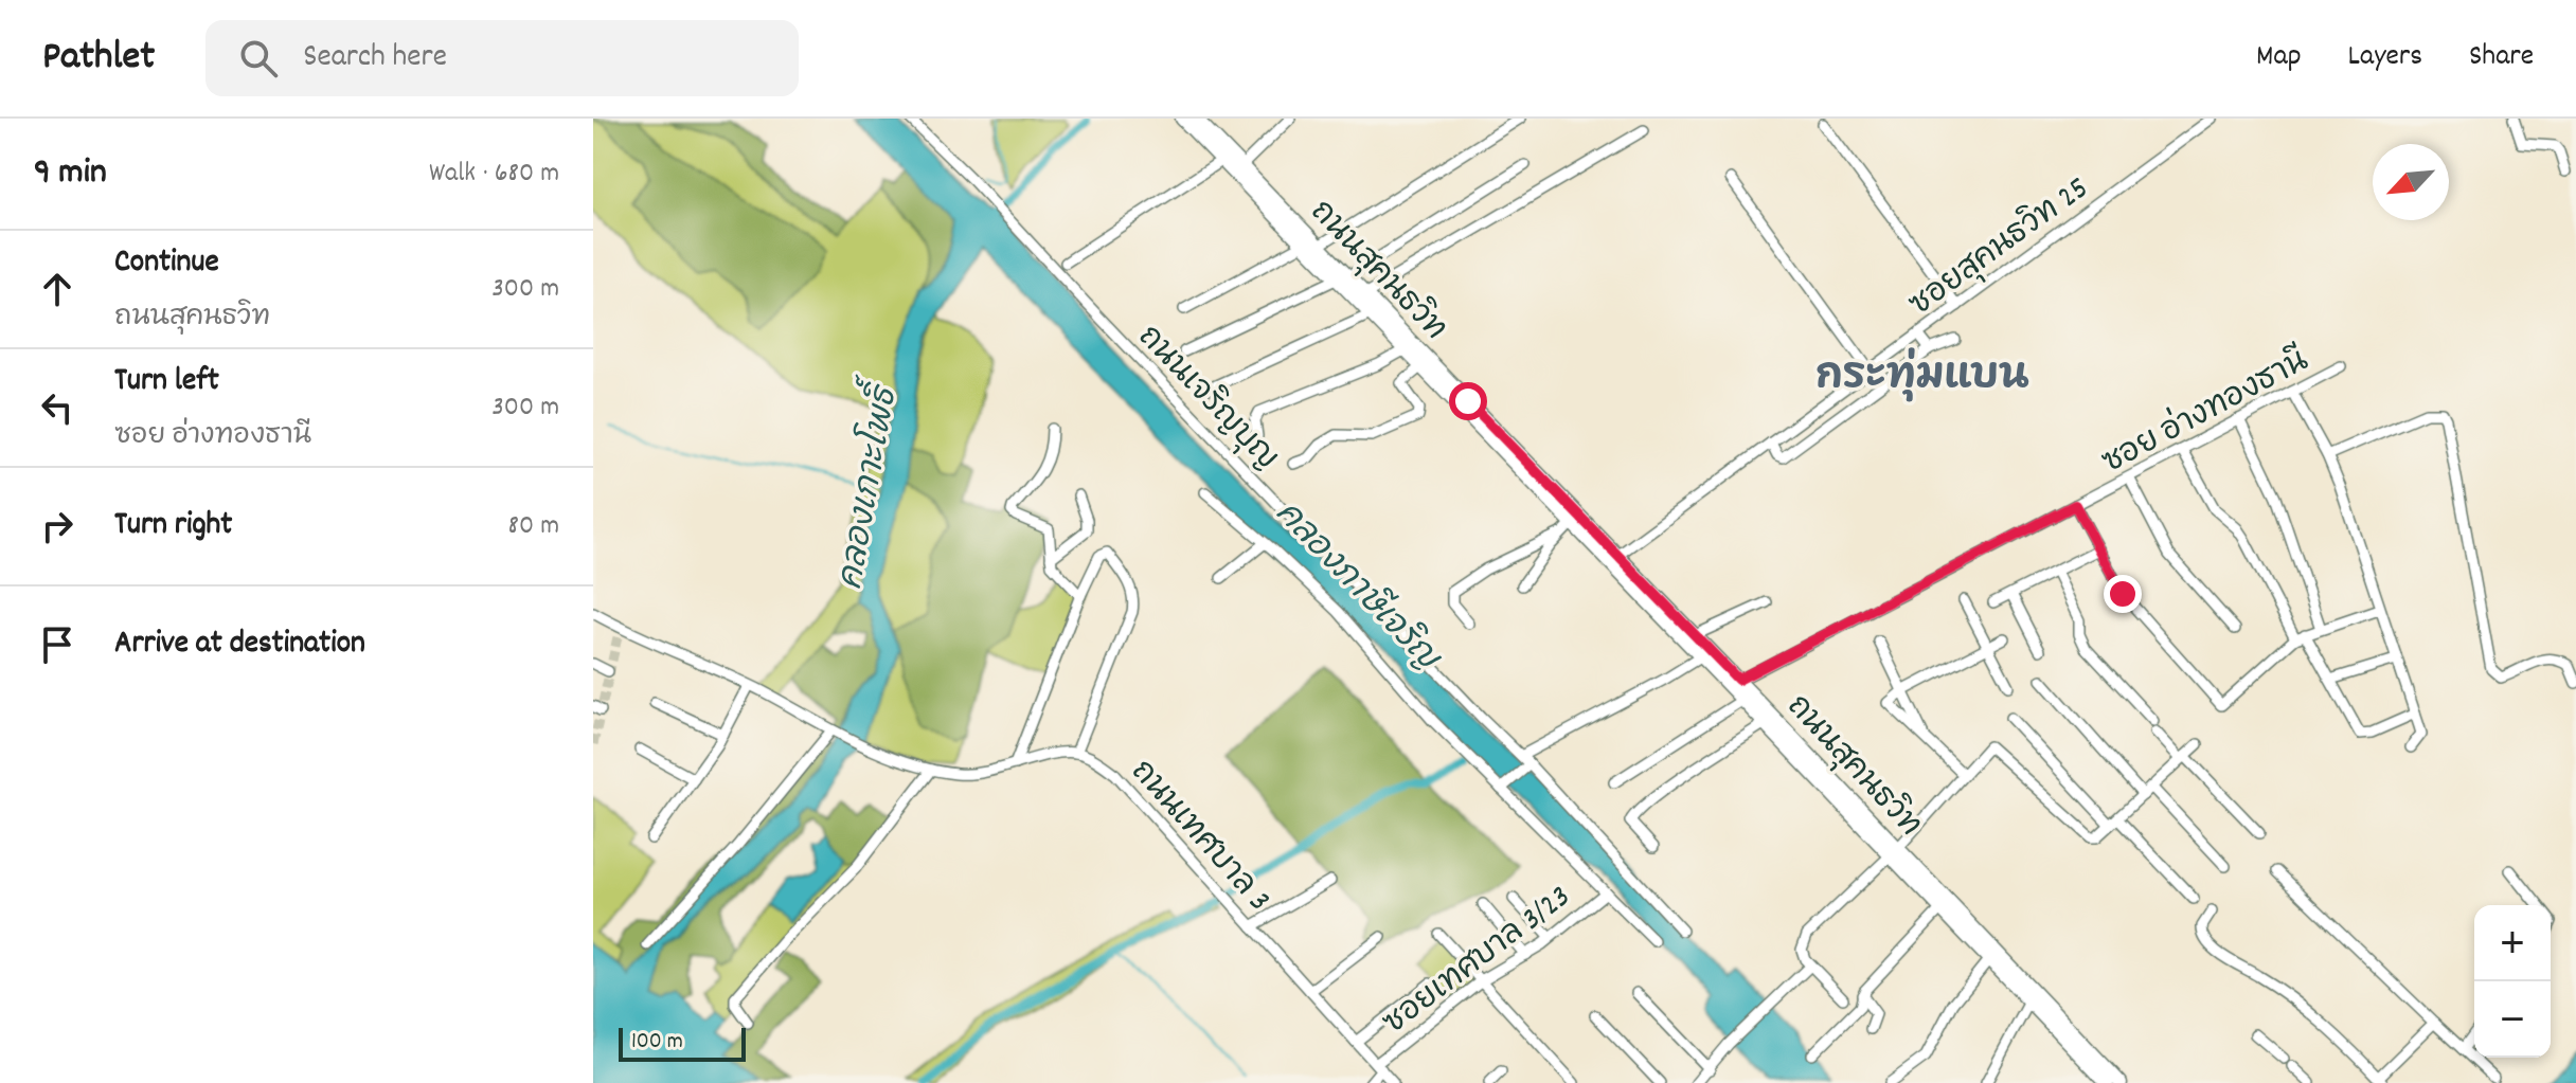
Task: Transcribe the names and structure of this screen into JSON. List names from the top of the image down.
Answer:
{
  "streets": {
    "main road": ["ถนนสุคนธวิท"],
    "street": [
      "ซอยสุคนธวิท 25",
      "ถนนเจริญบุญ",
      "ซอย อ่างทองธานี",
      "ถนนเทศบาล 3",
      "ซอยเทศบาล 3/23"
    ]
  },
  "crossings": [
    ["ซอยสุคนธวิท 25", "ถนนสุคนธวิท"],
    ["ถนนสุคนธวิท", "ซอย อ่างทองธานี"],
    ["ถนนเทศบาล 3", "ซอยเทศบาล 3/23"]
  ],
  "districts": ["กระทุ่มแบน"],
  "water": ["คลองเกาะโพธิ์", "คลองภาษีเจริญ"],
  "scale_bar": "100 m",
  "north": "bottom left",
  "page": {
    "header": "Pathlet",
    "search": "Search here",
    "nav": ["Map", "Layers", "Share"],
    "heading": ["9 min", "Walk · 680 m"],
    "list": [
      ["Continue", "ถนนสุคนธวิท", "300 m"],
      ["Turn left", "ซอย อ่างทองธานี", "300 m"],
      ["Turn right", "80 m"],
      "Arrive at destination"
    ],
    "map_buttons": ["+", "−"],
    "scale": "100 m"
  }
}
